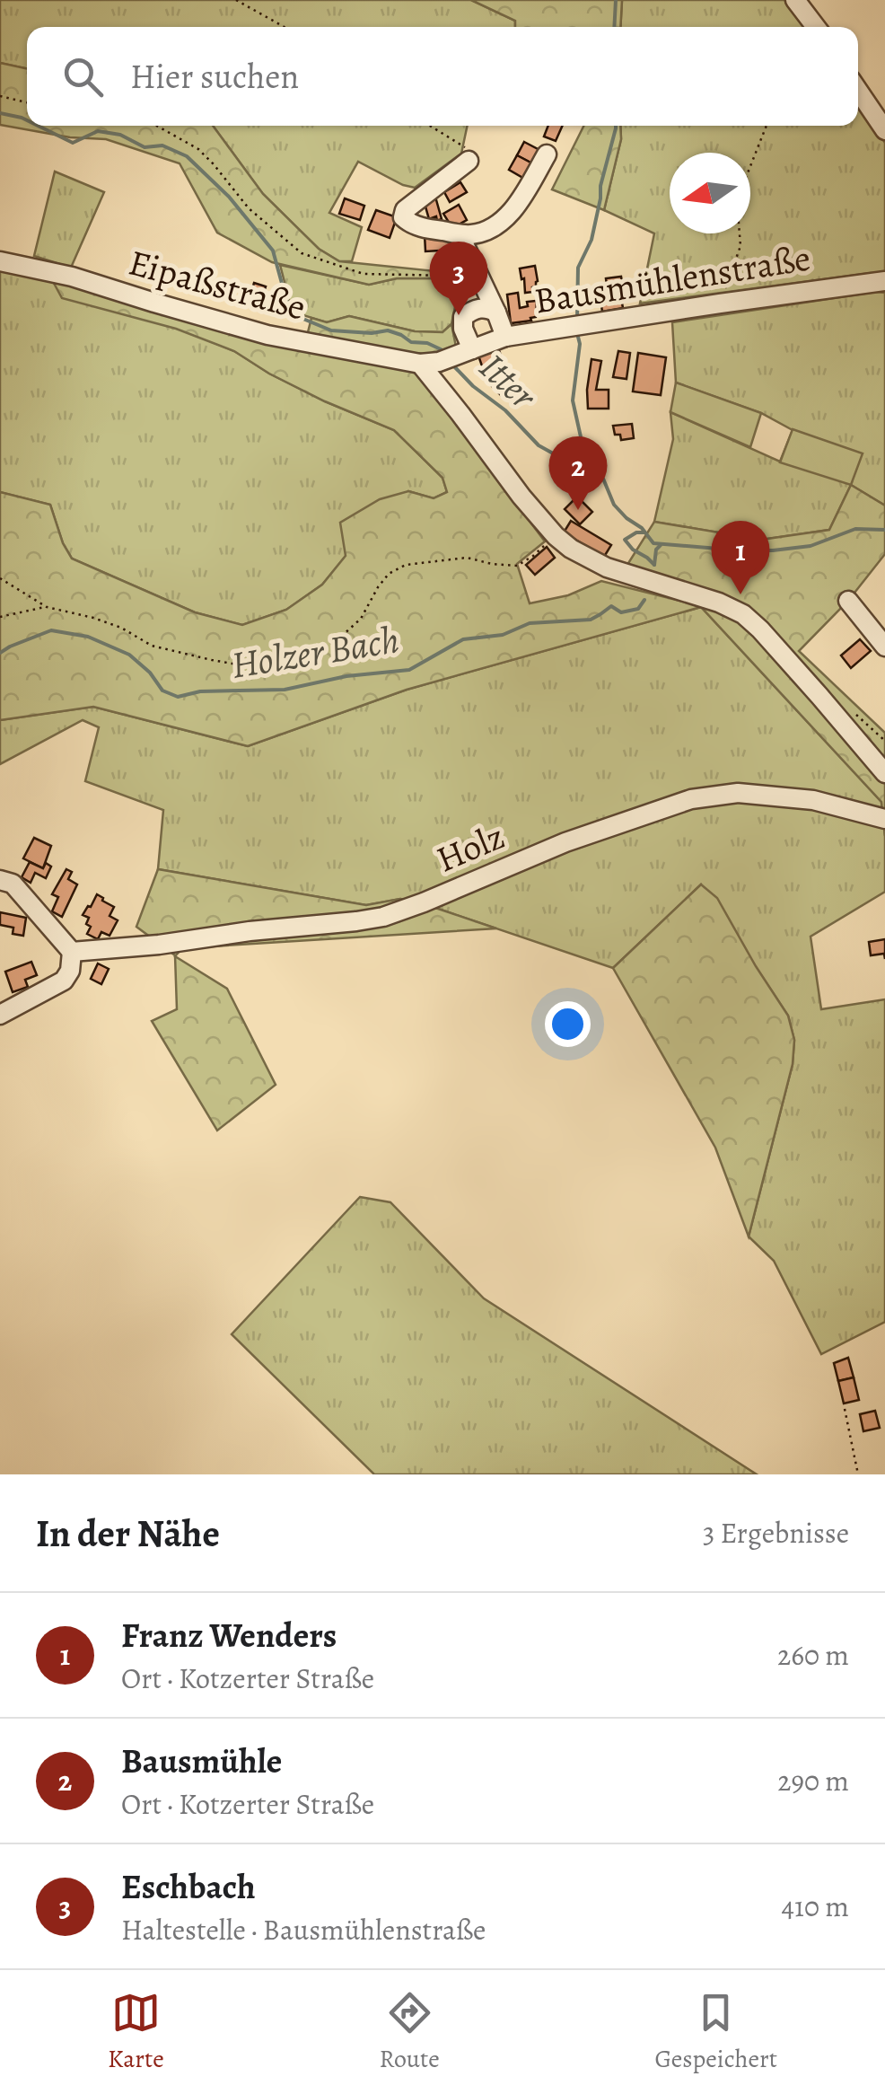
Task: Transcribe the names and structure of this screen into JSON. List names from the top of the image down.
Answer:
{
  "streets": {
    "street": ["Bausmühlenstraße", "Eipaßstraße", "Holz"]
  },
  "crossings": [
    ["Bausmühlenstraße", "Eipaßstraße"]
  ],
  "water": ["Itter", "Holzer Bach"],
  "north": "left",
  "page": {
    "search": "Hier suchen",
    "pins": ["3", "2", "1"],
    "heading": ["In der Nähe", "3 Ergebnisse"],
    "list": [
      {
        "mark": "1",
        "name": "Franz Wenders",
        "note": "Ort · Kotzerter Straße",
        "value": "260 m"
      },
      {
        "mark": "2",
        "name": "Bausmühle",
        "note": "Ort · Kotzerter Straße",
        "value": "290 m"
      },
      {
        "mark": "3",
        "name": "Eschbach",
        "note": "Haltestelle · Bausmühlenstraße",
        "value": "410 m"
      }
    ],
    "nav": ["Karte", "Route", "Gespeichert"]
  }
}
